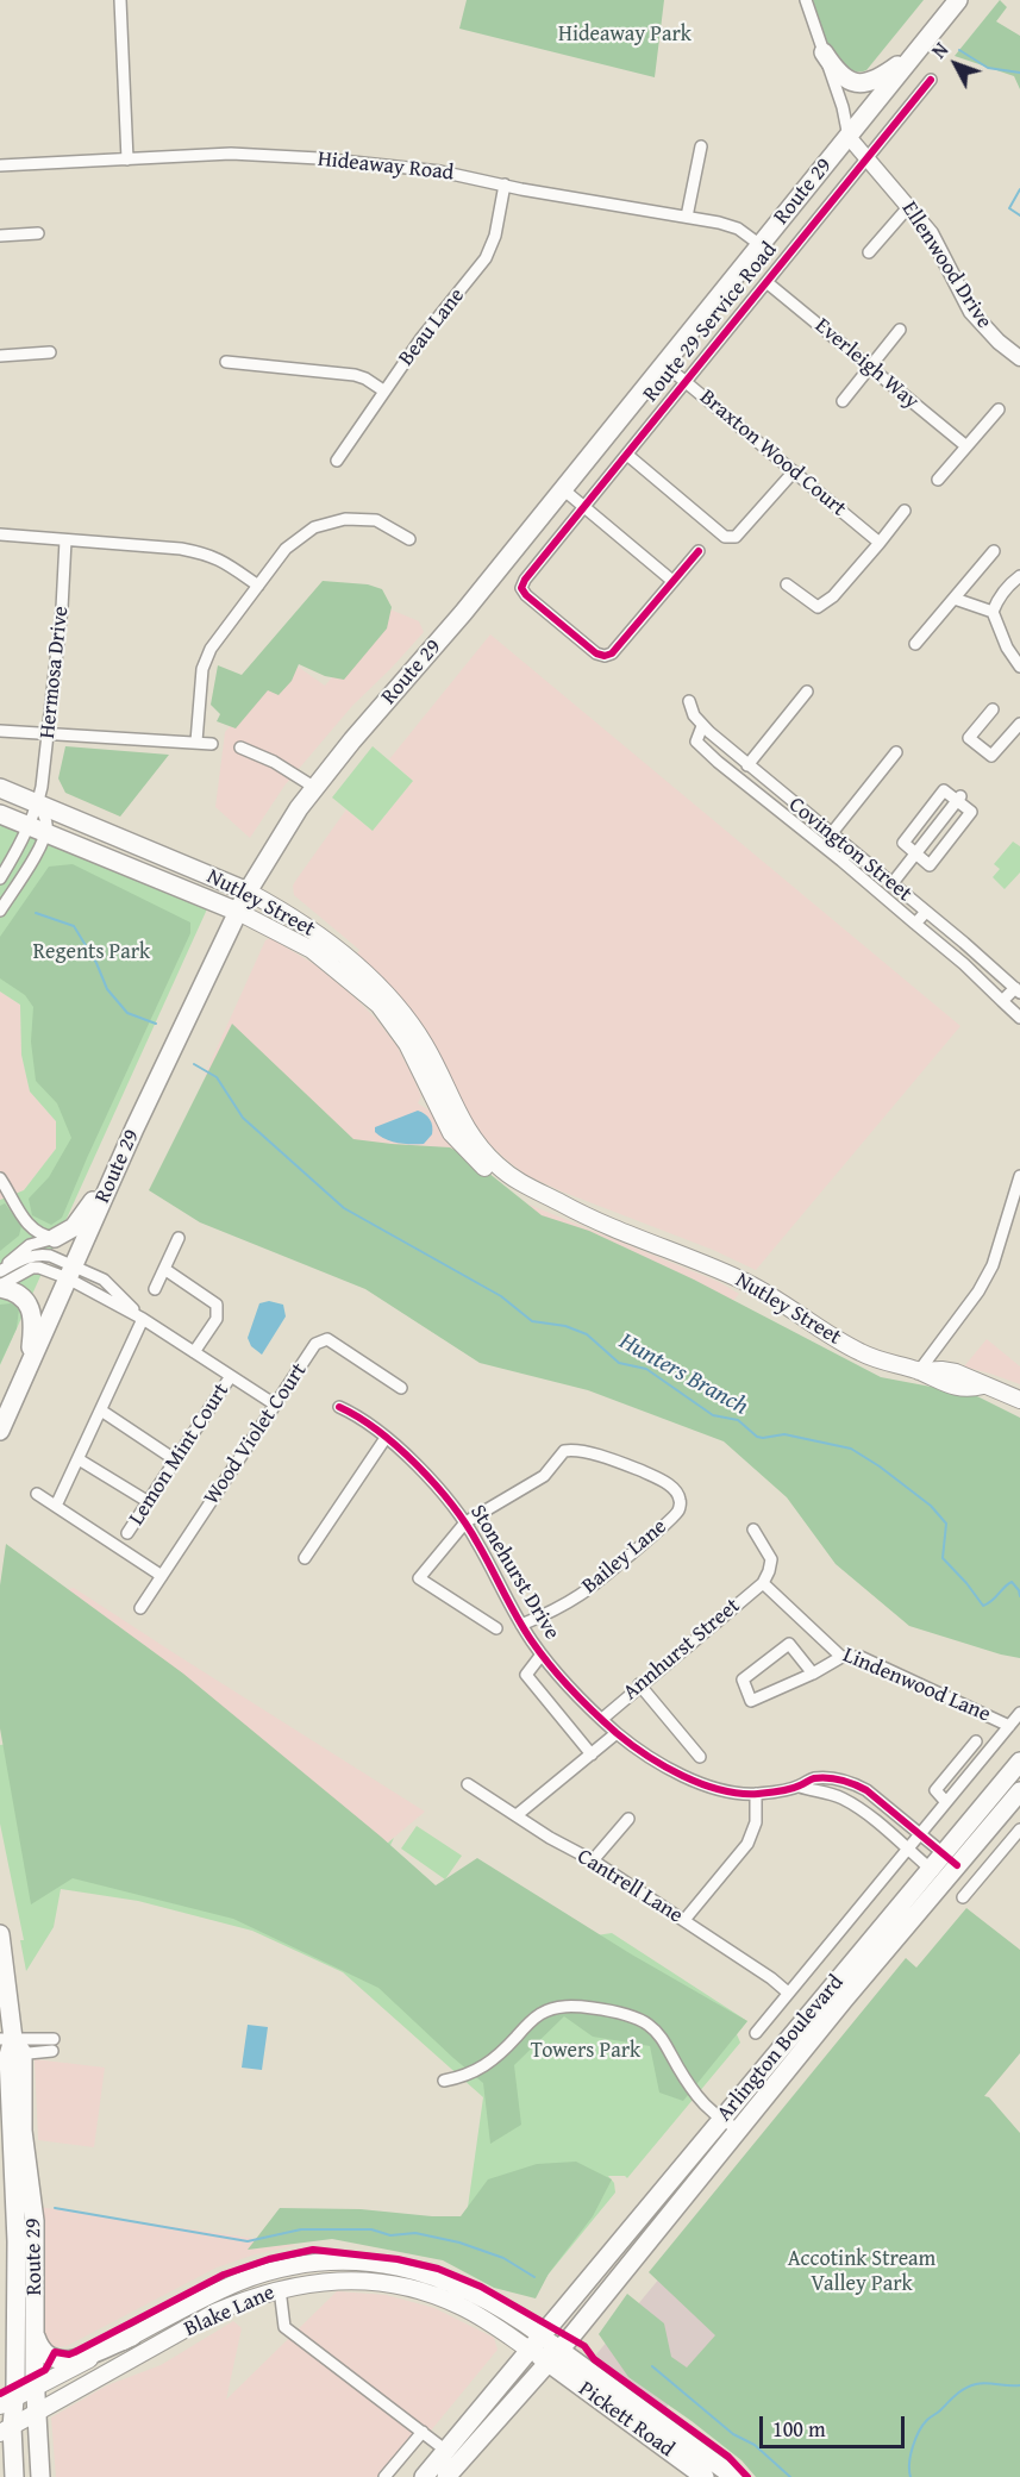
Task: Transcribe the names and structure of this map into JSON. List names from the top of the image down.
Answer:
{
  "streets": {
    "main road": [
      "Route 29",
      "Nutley Street",
      "Arlington Boulevard",
      "Blake Lane",
      "Pickett Road"
    ],
    "street": [
      "Hideaway Road",
      "Ellenwood Drive",
      "Route 29 Service Road",
      "Beau Lane",
      "Everleigh Way",
      "Braxton Wood Court",
      "Hermosa Drive",
      "Covington Street",
      "Wood Violet Court",
      "Lemon Mint Court",
      "Bailey Lane",
      "Stonehurst Drive",
      "Annhurst Street",
      "Lindenwood Lane",
      "Cantrell Lane"
    ]
  },
  "crossings": [
    ["Hideaway Road", "Route 29"],
    ["Hideaway Road", "Beau Lane"],
    ["Route 29", "Ellenwood Drive"],
    ["Route 29", "Braxton Wood Court"],
    ["Route 29", "Nutley Street"],
    ["Route 29", "Blake Lane"],
    ["Ellenwood Drive", "Route 29 Service Road"],
    ["Route 29 Service Road", "Everleigh Way"],
    ["Route 29 Service Road", "Braxton Wood Court"],
    ["Hermosa Drive", "Nutley Street"],
    ["Bailey Lane", "Stonehurst Drive"],
    ["Stonehurst Drive", "Annhurst Street"],
    ["Stonehurst Drive", "Arlington Boulevard"],
    ["Annhurst Street", "Lindenwood Lane"],
    ["Arlington Boulevard", "Blake Lane"],
    ["Arlington Boulevard", "Pickett Road"],
    ["Blake Lane", "Pickett Road"]
  ],
  "water": ["Hunters Branch"],
  "parks": [
    "Hideaway Park",
    "Regents Park",
    "Towers Park",
    "Accotink Stream Valley Park"
  ],
  "scale_bar": "100 m",
  "north": "top left"
}
